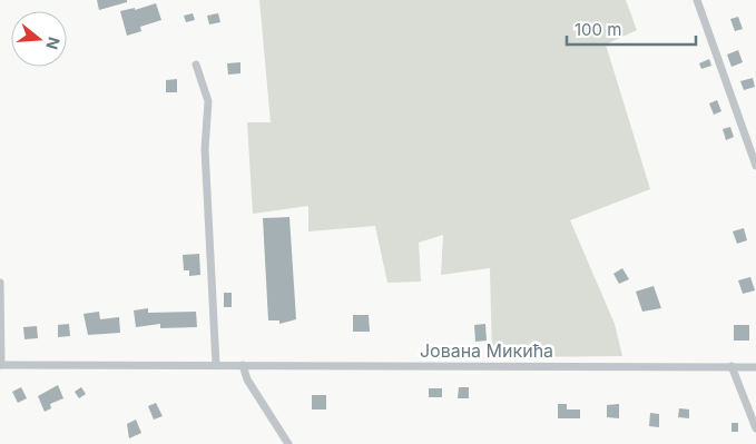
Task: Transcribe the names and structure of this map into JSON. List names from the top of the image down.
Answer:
{
  "streets": {
    "street": ["Јована Микића"]
  },
  "scale_bar": "100 m",
  "north": "right"
}
